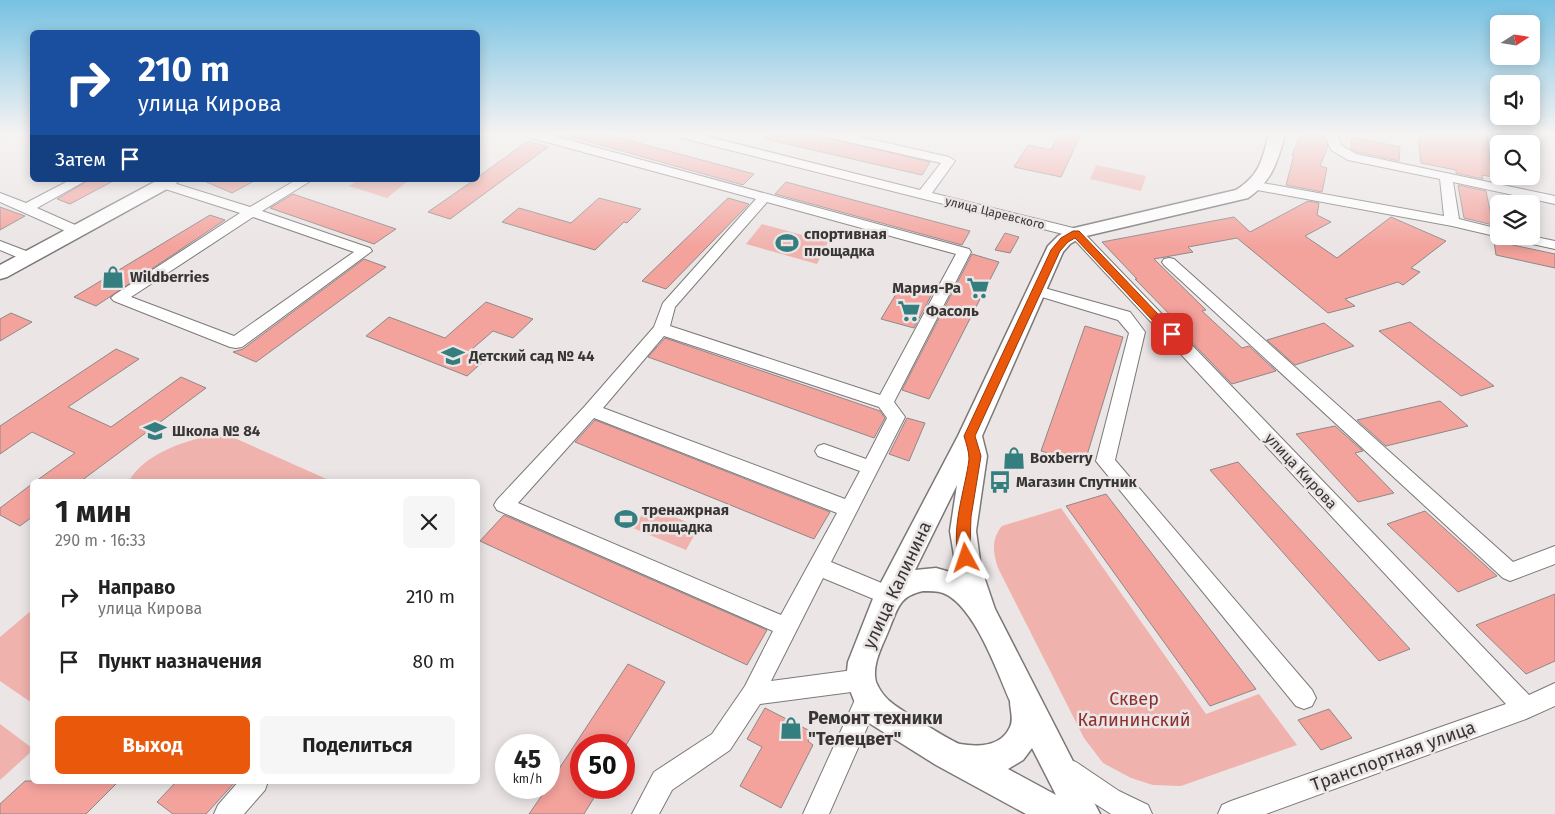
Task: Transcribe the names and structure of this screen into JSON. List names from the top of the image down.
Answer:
{
  "streets": {
    "main road": ["улица Калинина"],
    "street": ["улица Царевского", "улица Кирова", "Транспортная улица"]
  },
  "crossings": [
    ["улица Царевского", "улица Кирова"],
    ["улица Царевского", "улица Калинина"],
    ["улица Кирова", "улица Калинина"],
    ["улица Кирова", "Транспортная улица"]
  ],
  "parks": ["Сквер Калининский"],
  "places": {
    "sports": ["спортивная площадка", "тренажрная площадка"],
    "shop": ["Wildberries", "Boxberry", "Ремонт техники \"Телецвет\""],
    "supermarket": ["Мария-Ра", "Фасоль"],
    "school or university": ["Детский сад № 44", "Школа № 84"],
    "bus stop": ["Магазин Спутник"]
  },
  "north": "right",
  "page": {
    "turn": ["210 m", "улица Кирова"],
    "then": "Затем",
    "heading": ["1 мин", "290 m · 16:33"],
    "list": [
      {
        "name": "Направо",
        "note": "улица Кирова",
        "value": "210 m"
      },
      {
        "name": "Пункт назначения",
        "value": "80 m"
      }
    ],
    "buttons": ["Выход", "Поделиться"],
    "speed": "45 km/h",
    "limit": "50"
  }
}
